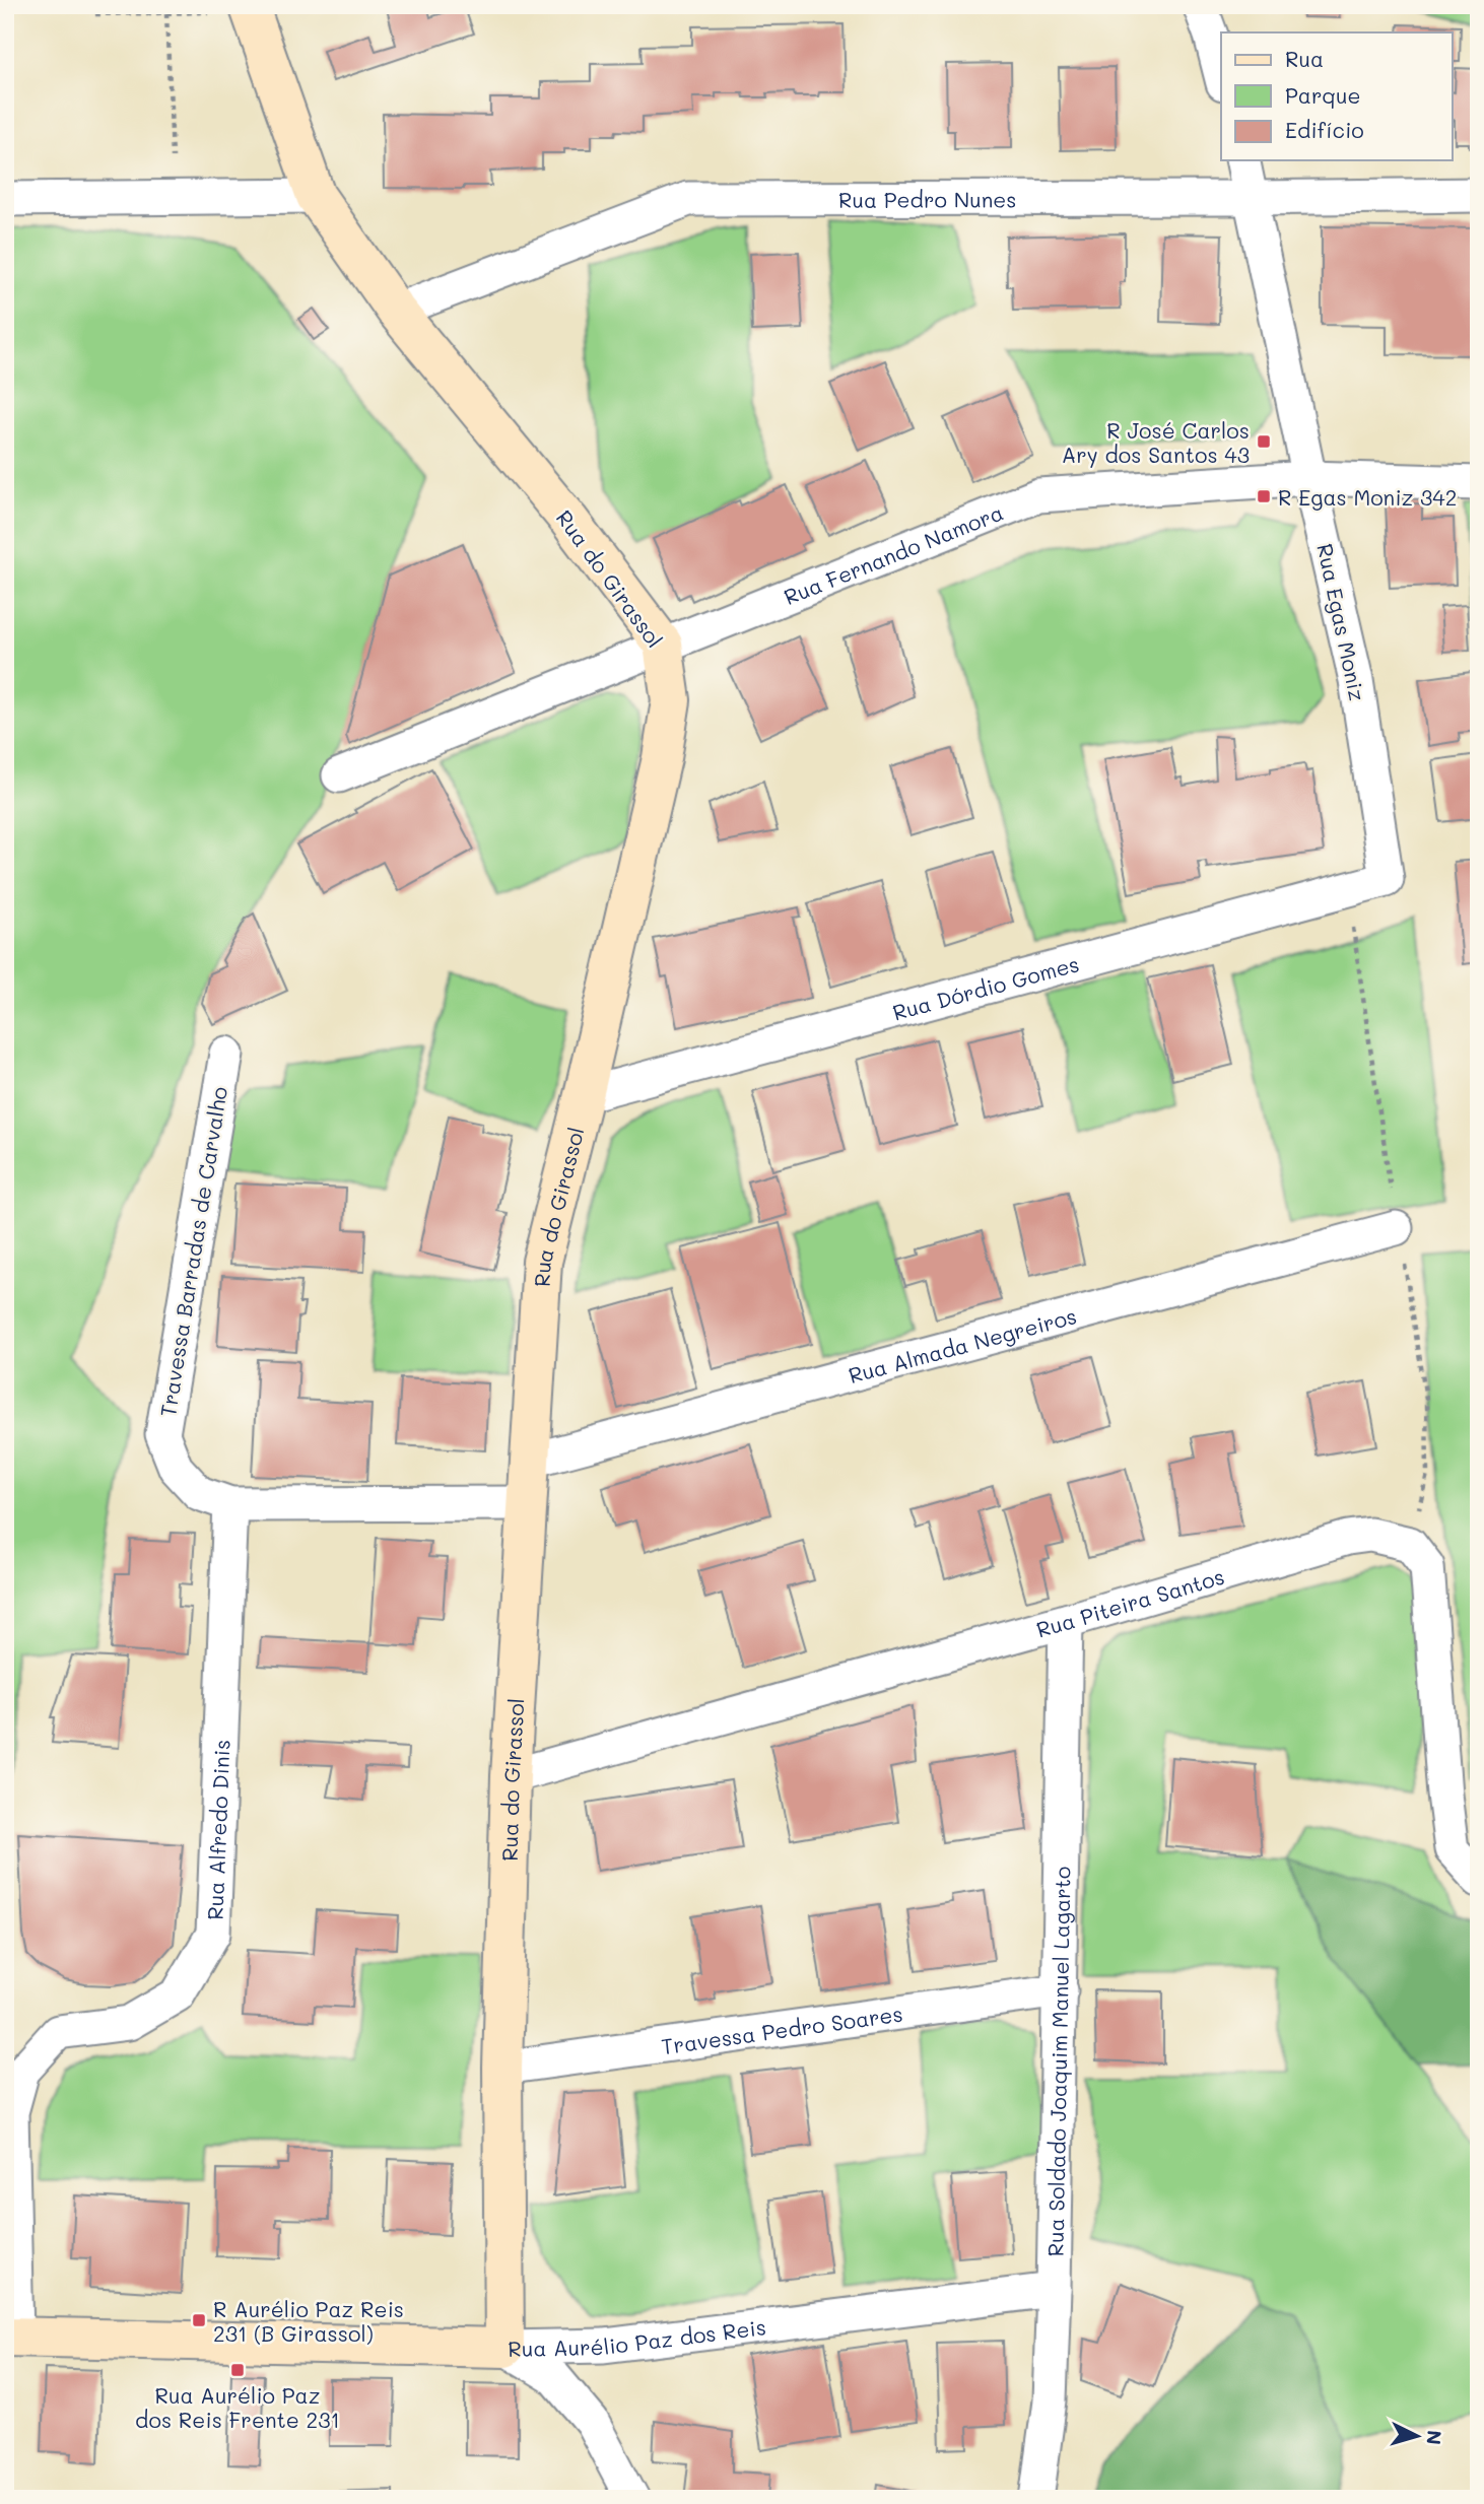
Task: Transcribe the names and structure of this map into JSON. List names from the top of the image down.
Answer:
{
  "streets": {
    "street": [
      "Rua Pedro Nunes",
      "Rua Fernando Namora",
      "Rua do Girassol",
      "Rua Egas Moniz",
      "Rua Dórdio Gomes",
      "Travessa Barradas de Carvalho",
      "Rua Almada Negreiros",
      "Rua Piteira Santos",
      "Rua Alfredo Dinis",
      "Travessa Pedro Soares",
      "Rua Soldado Joaquim Manuel Lagarto",
      "Rua Aurélio Paz dos Reis"
    ]
  },
  "crossings": [
    ["Rua Pedro Nunes", "Rua do Girassol"],
    ["Rua Pedro Nunes", "Rua Egas Moniz"],
    ["Rua Fernando Namora", "Rua do Girassol"],
    ["Rua Fernando Namora", "Rua Egas Moniz"],
    ["Rua do Girassol", "Rua Dórdio Gomes"],
    ["Rua do Girassol", "Travessa Barradas de Carvalho"],
    ["Rua do Girassol", "Rua Almada Negreiros"],
    ["Rua do Girassol", "Rua Piteira Santos"],
    ["Rua do Girassol", "Travessa Pedro Soares"],
    ["Rua do Girassol", "Rua Aurélio Paz dos Reis"],
    ["Rua Egas Moniz", "Rua Dórdio Gomes"],
    ["Travessa Barradas de Carvalho", "Rua Alfredo Dinis"],
    ["Rua Piteira Santos", "Rua Soldado Joaquim Manuel Lagarto"],
    ["Rua Alfredo Dinis", "Rua Aurélio Paz dos Reis"],
    ["Travessa Pedro Soares", "Rua Soldado Joaquim Manuel Lagarto"],
    ["Rua Soldado Joaquim Manuel Lagarto", "Rua Aurélio Paz dos Reis"]
  ],
  "places": {
    "transit": [
      "R José Carlos Ary dos Santos 43",
      "R Egas Moniz 342",
      "R Aurélio Paz Reis 231 (B Girassol)",
      "Rua Aurélio Paz dos Reis Frente 231"
    ]
  },
  "legend": ["Rua", "Parque", "Edifício"],
  "north": "right"
}
